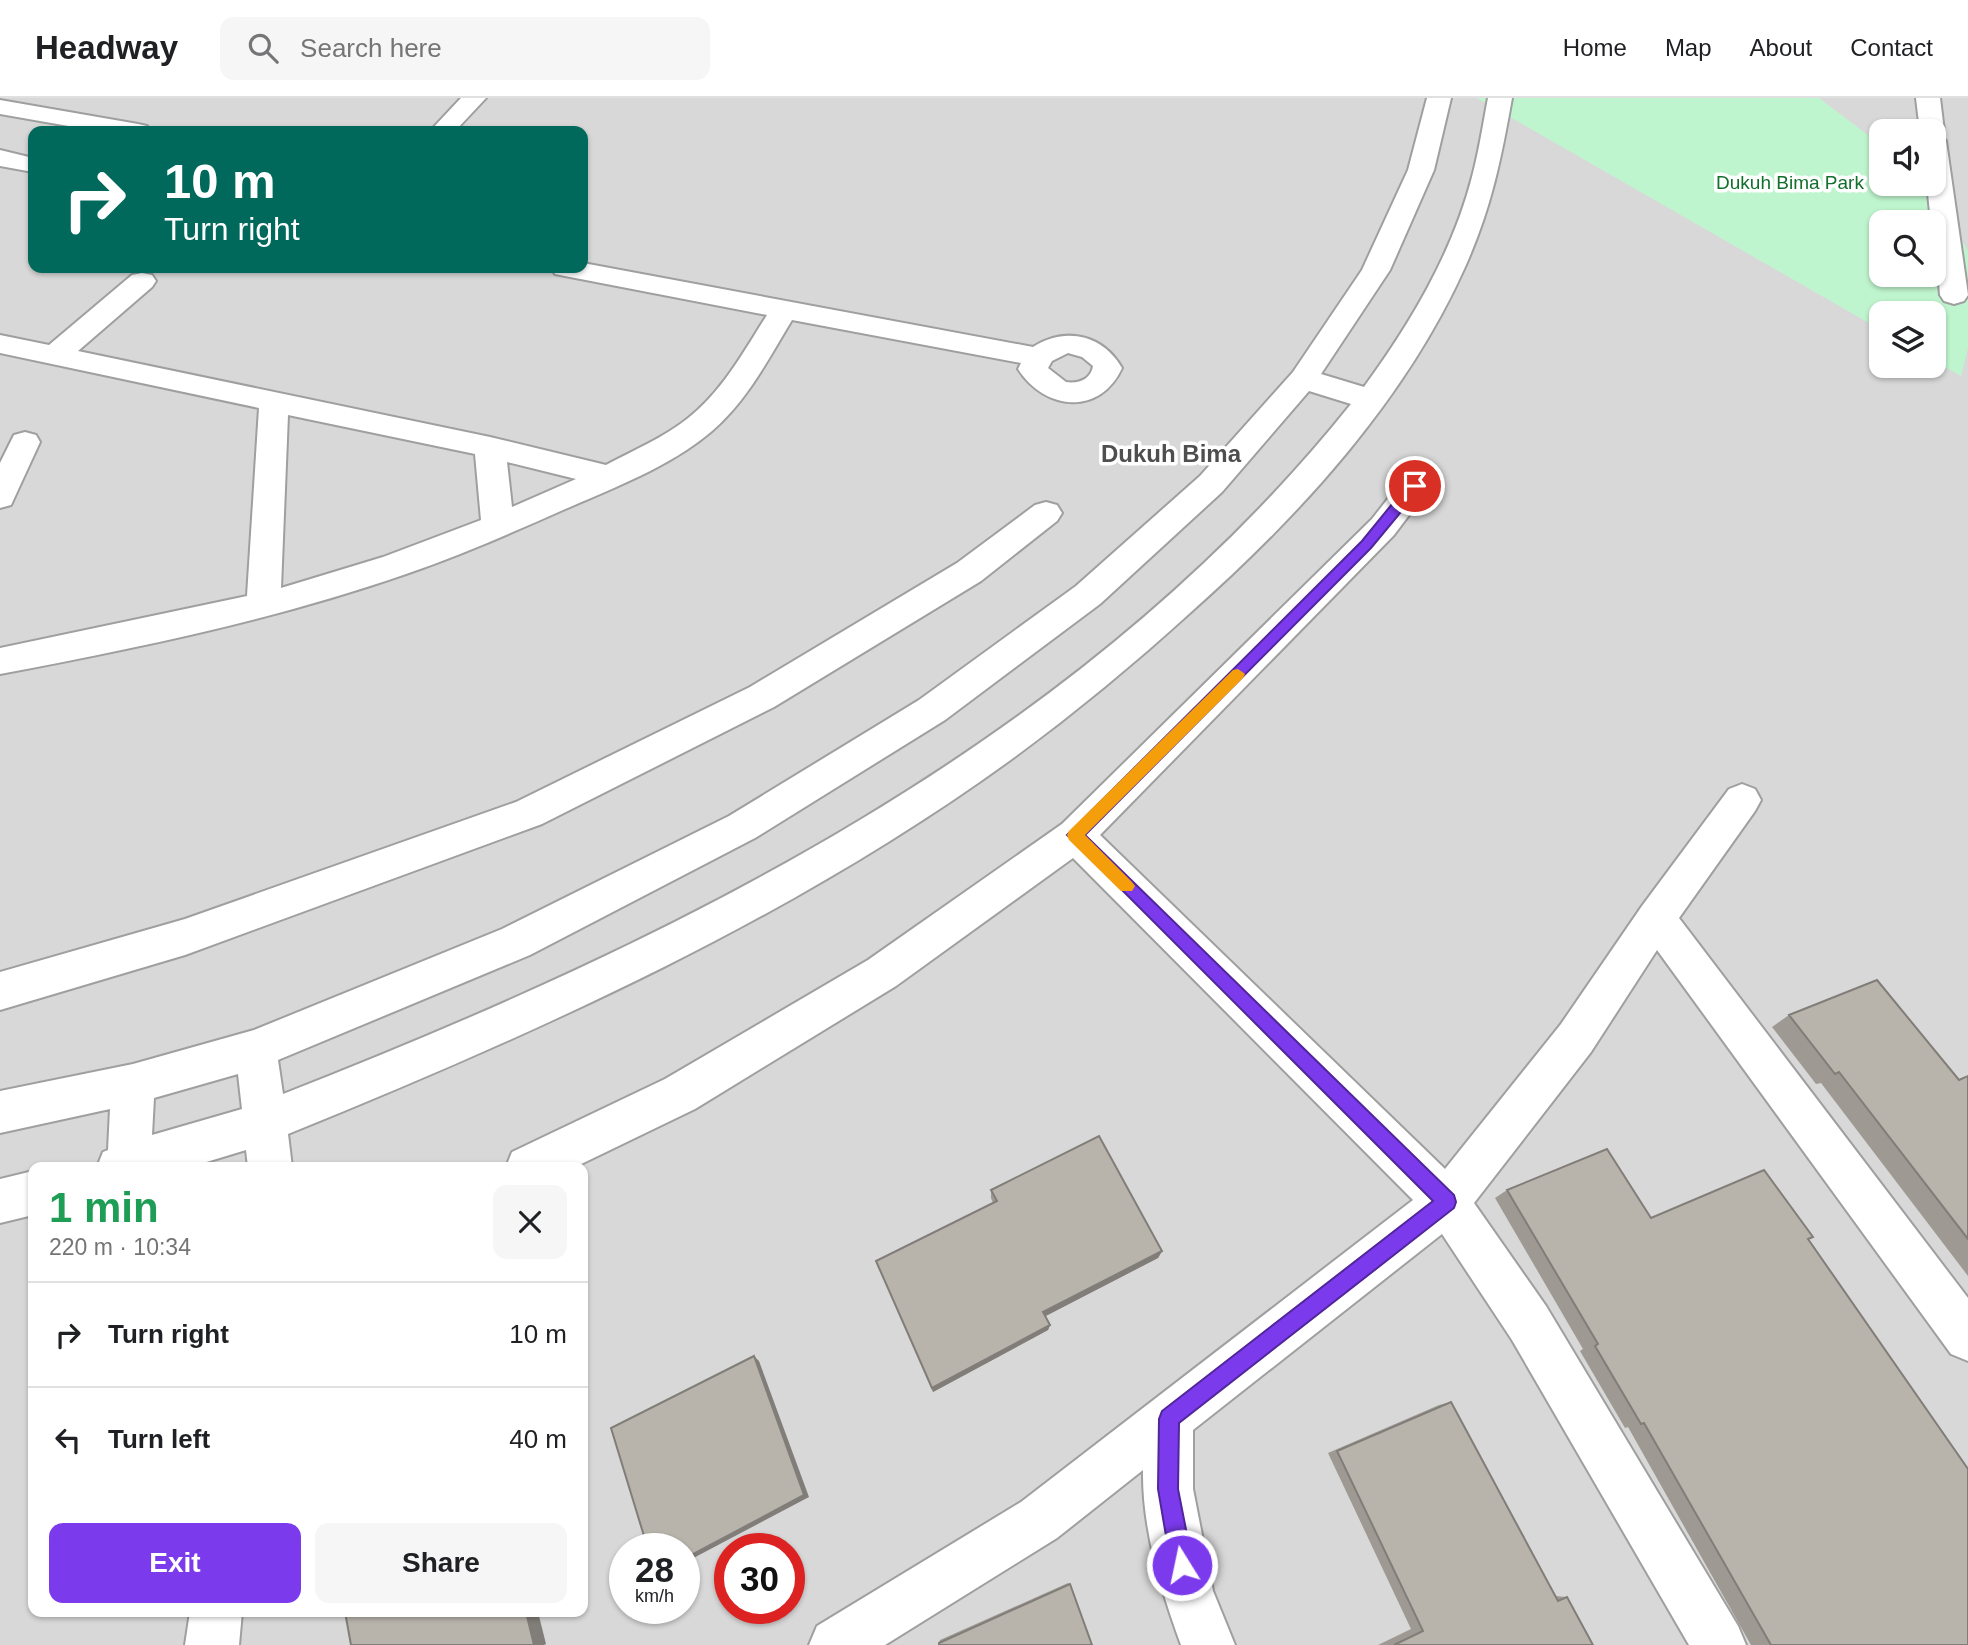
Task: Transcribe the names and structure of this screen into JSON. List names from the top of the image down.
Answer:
{
  "districts": ["Dukuh Bima"],
  "parks": ["Dukuh Bima Park"],
  "page": {
    "header": "Headway",
    "search": "Search here",
    "nav": [
      "Home",
      "Map",
      "About",
      "Contact"
    ],
    "turn": ["10 m", "Turn right"],
    "heading": ["1 min", "220 m · 10:34"],
    "list": [
      {
        "name": "Turn right",
        "value": "10 m"
      },
      {
        "name": "Turn left",
        "value": "40 m"
      }
    ],
    "buttons": ["Exit", "Share"],
    "speed": "28 km/h",
    "limit": "30"
  }
}
